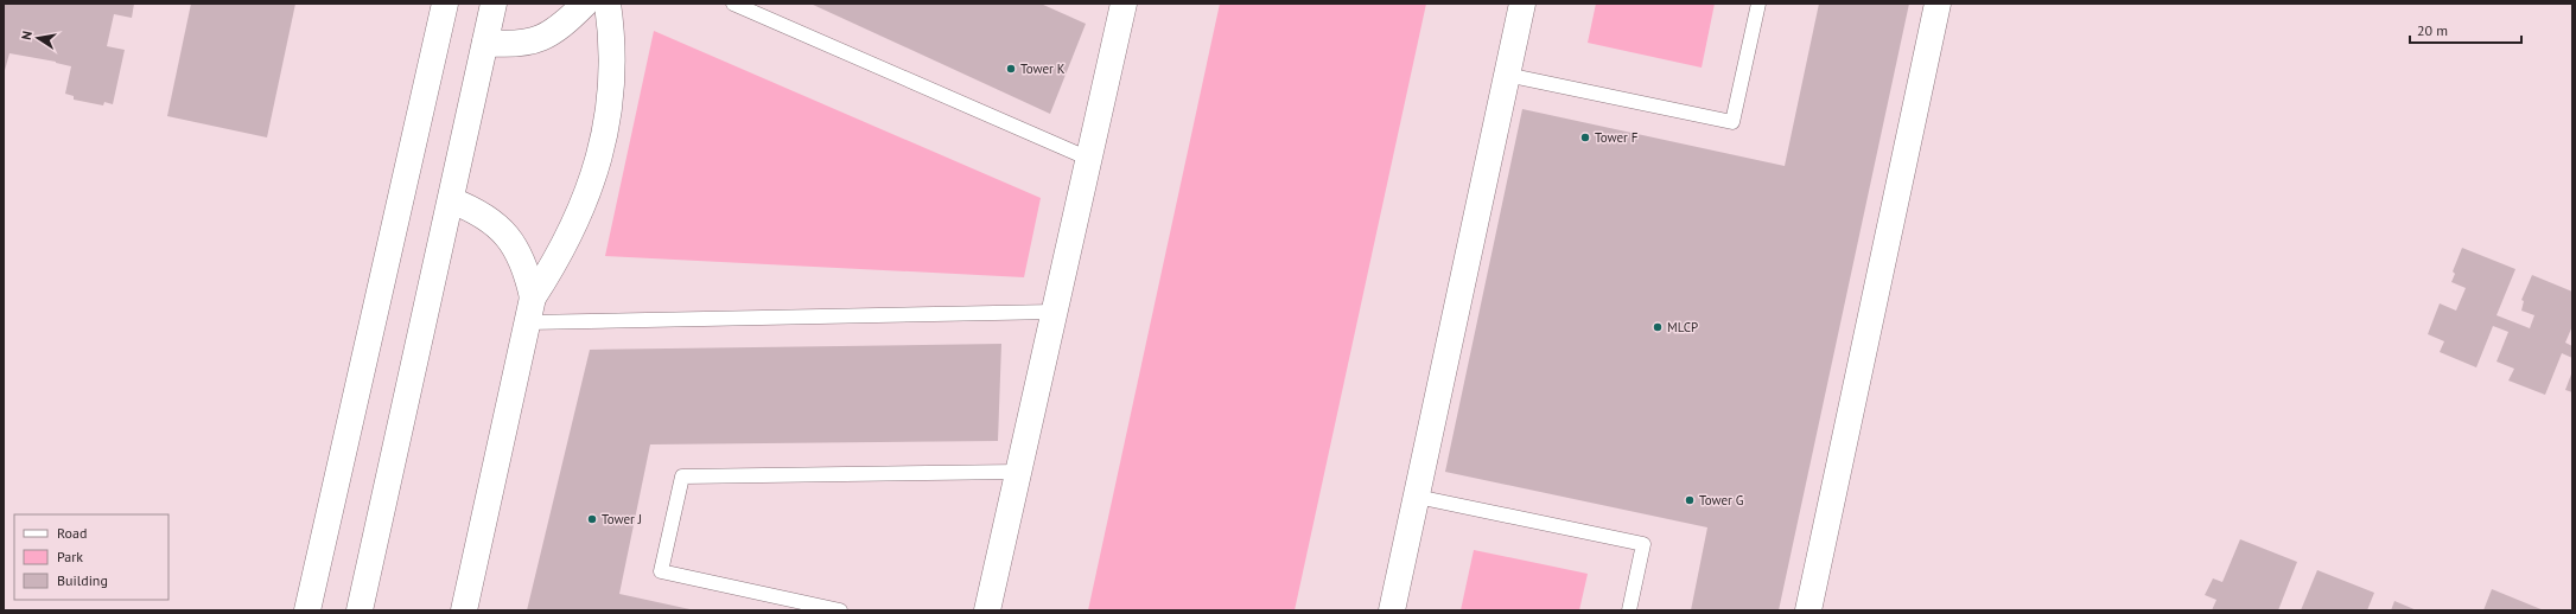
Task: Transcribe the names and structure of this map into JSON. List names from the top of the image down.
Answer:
{
  "places": [
    "Tower K",
    "Tower F",
    "MLCP",
    "Tower G",
    "Tower J"
  ],
  "legend": ["Road", "Park", "Building"],
  "scale_bar": "20 m",
  "north": "left"
}
